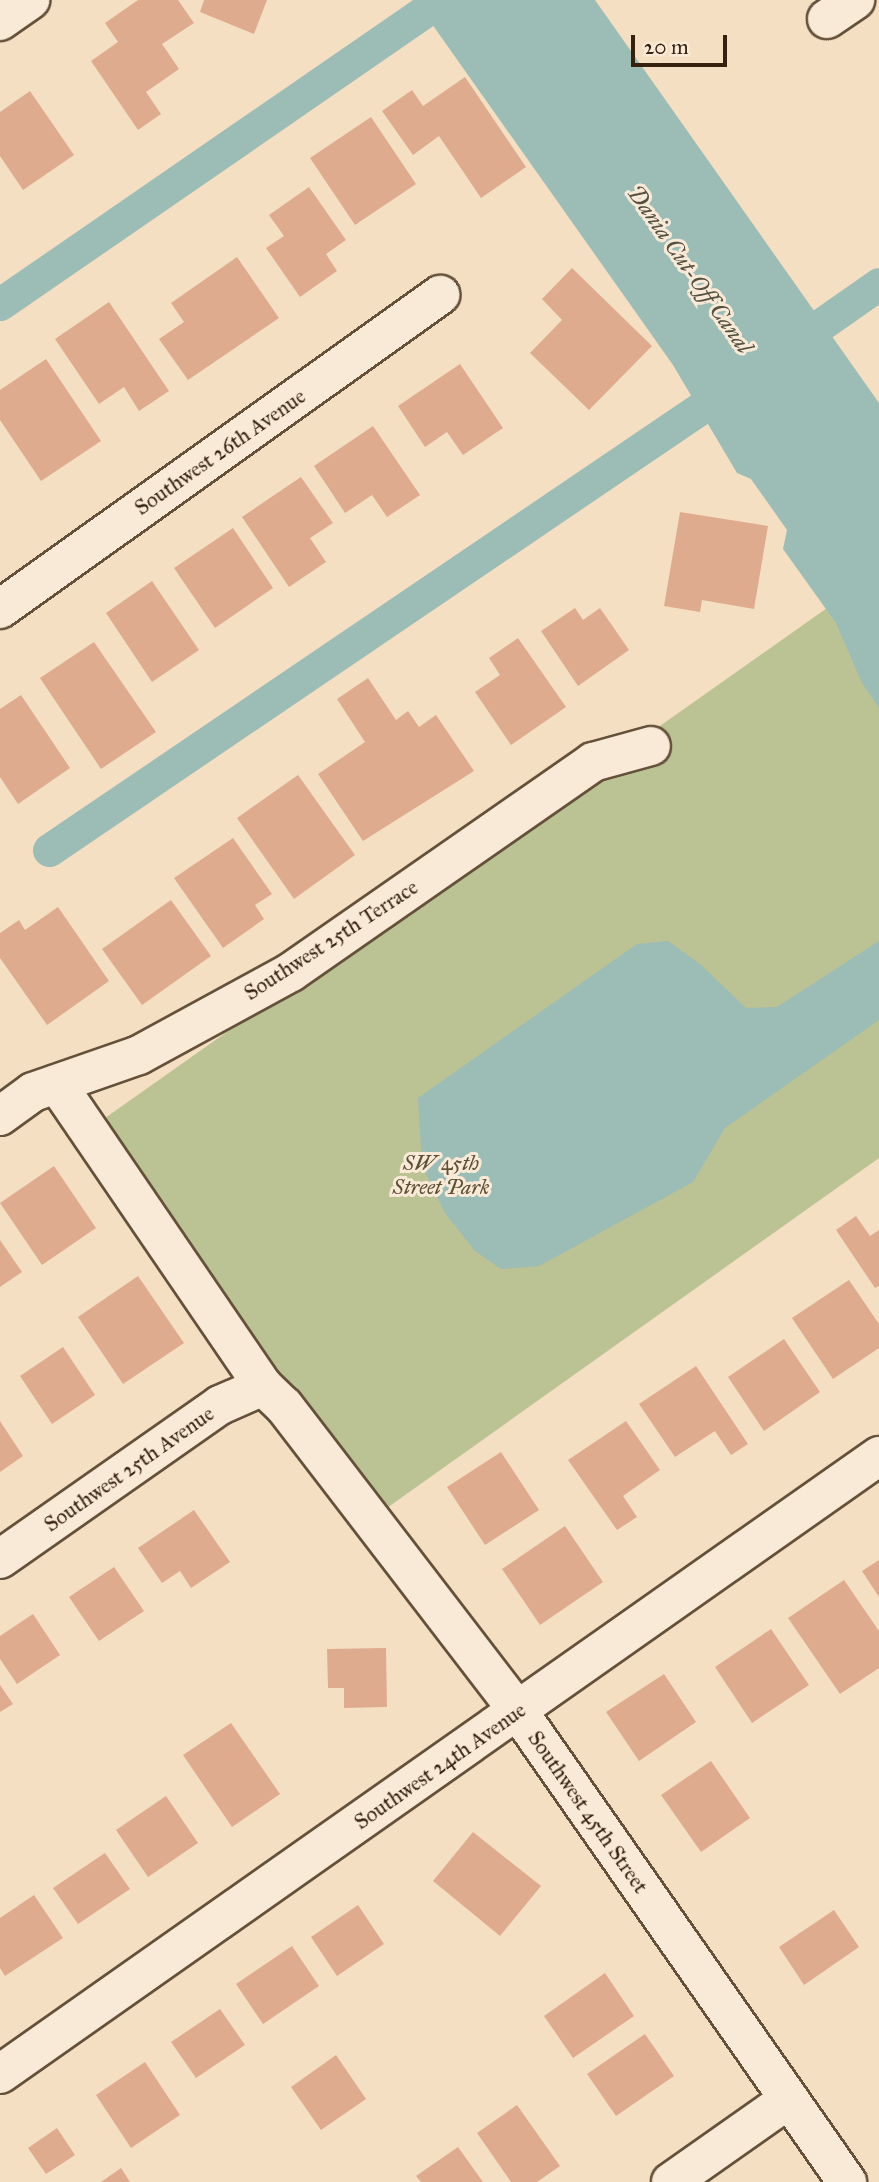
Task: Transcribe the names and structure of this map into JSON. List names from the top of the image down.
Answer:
{
  "streets": {
    "street": [
      "Southwest 26th Avenue",
      "Southwest 25th Terrace",
      "Southwest 25th Avenue",
      "Southwest 24th Avenue",
      "Southwest 45th Street"
    ]
  },
  "crossings": [
    ["Southwest 25th Terrace", "Southwest 45th Street"],
    ["Southwest 25th Avenue", "Southwest 45th Street"],
    ["Southwest 24th Avenue", "Southwest 45th Street"]
  ],
  "water": ["Dania Cut-Off Canal"],
  "parks": ["SW 45th Street Park"],
  "scale_bar": "20 m"
}
